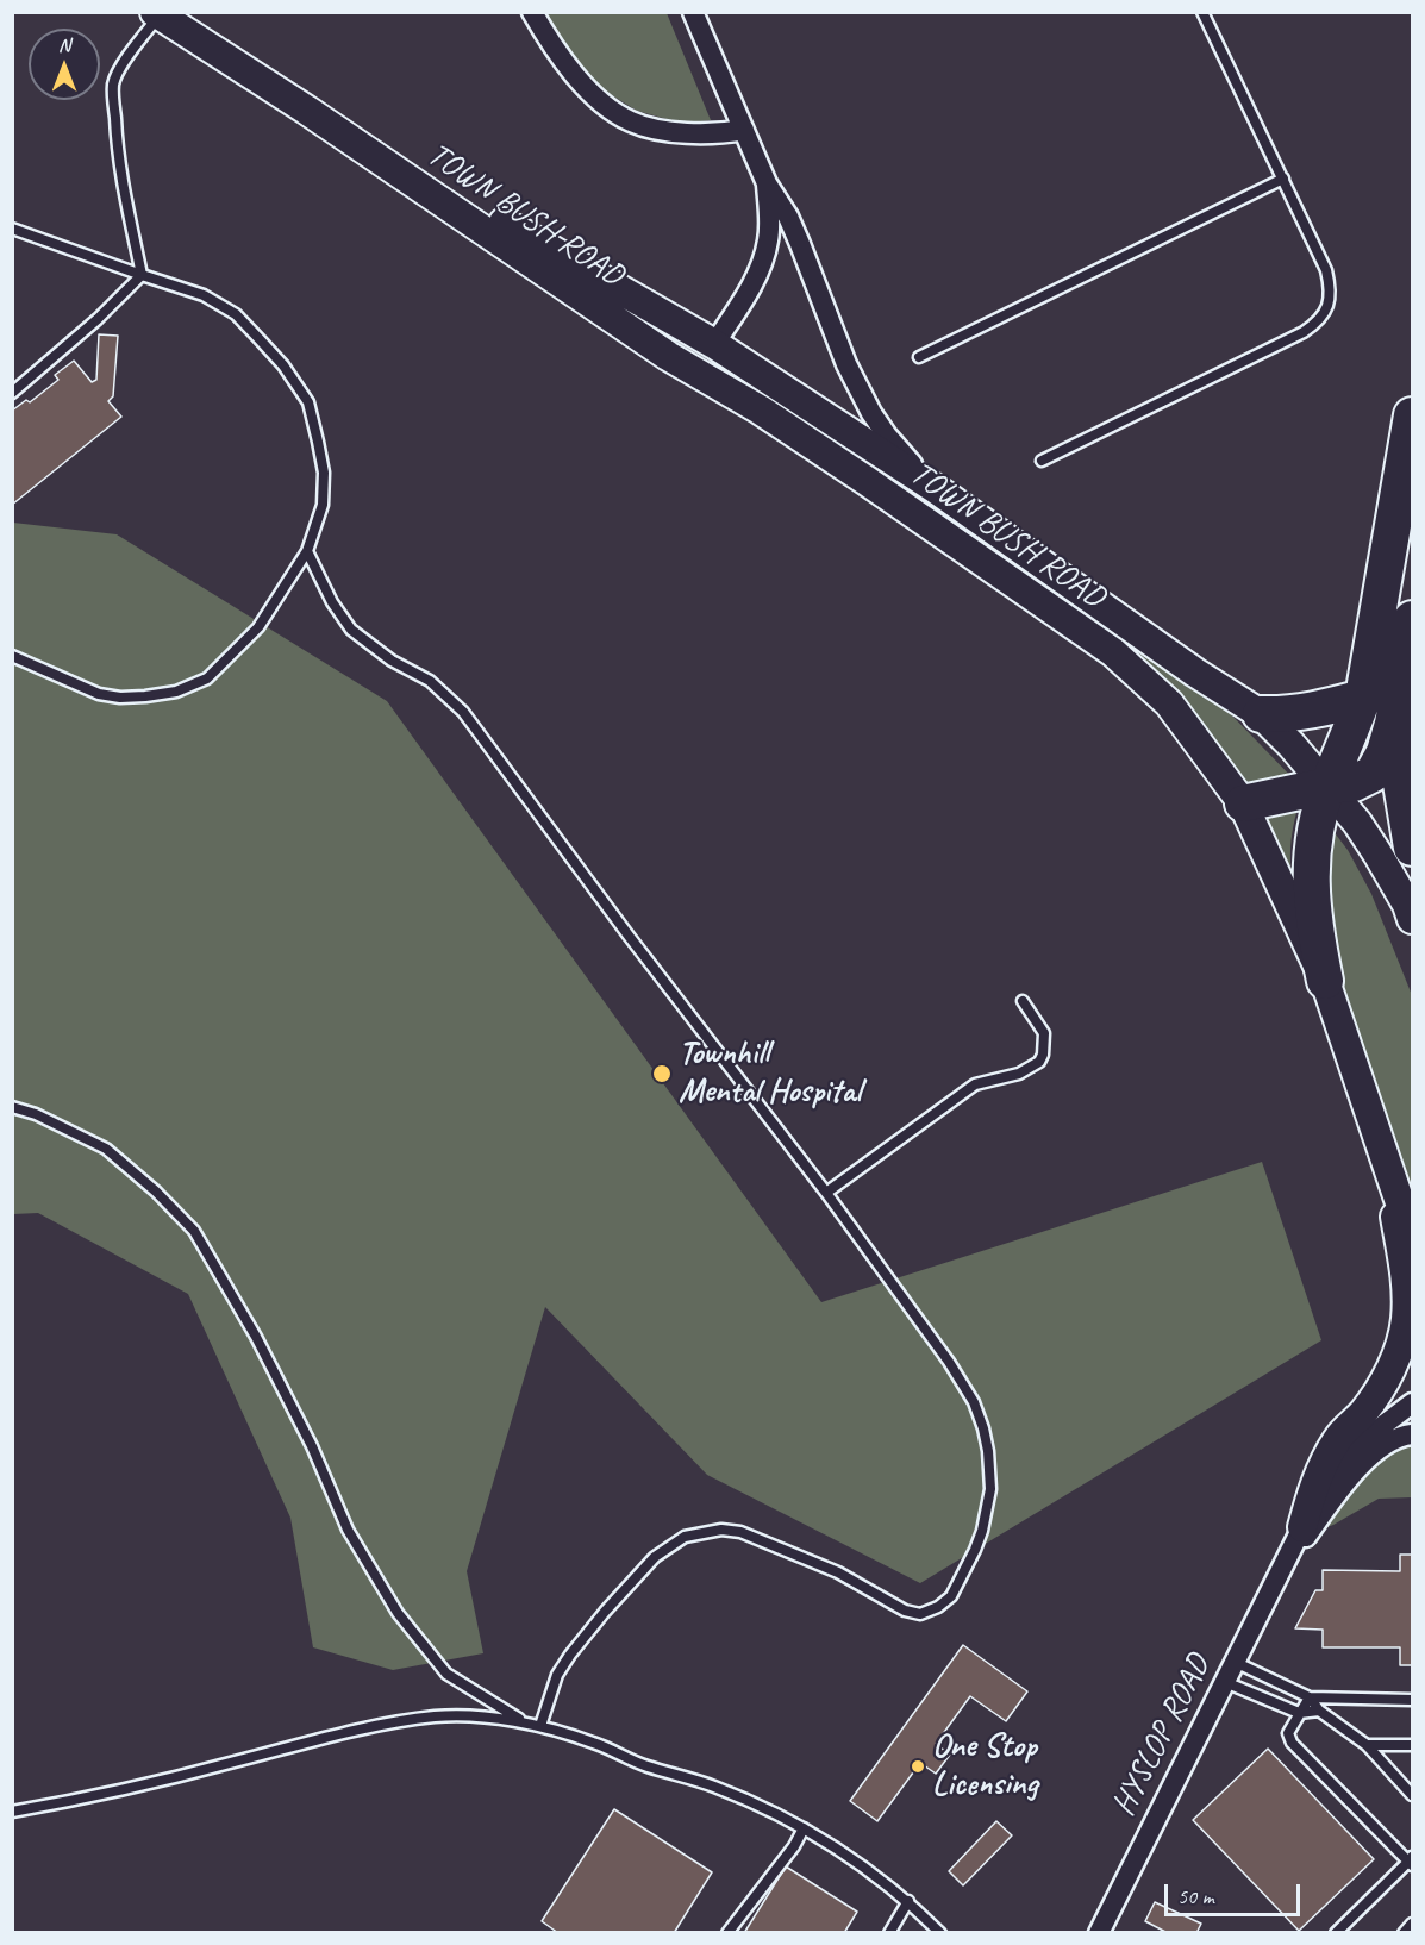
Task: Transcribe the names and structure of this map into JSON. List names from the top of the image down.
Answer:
{
  "streets": {
    "street": ["TOWN BUSH ROAD", "HYSLOP ROAD"]
  },
  "places": ["Townhill Mental Hospital", "One Stop Licensing"],
  "scale_bar": "50 m",
  "north": "top"
}
